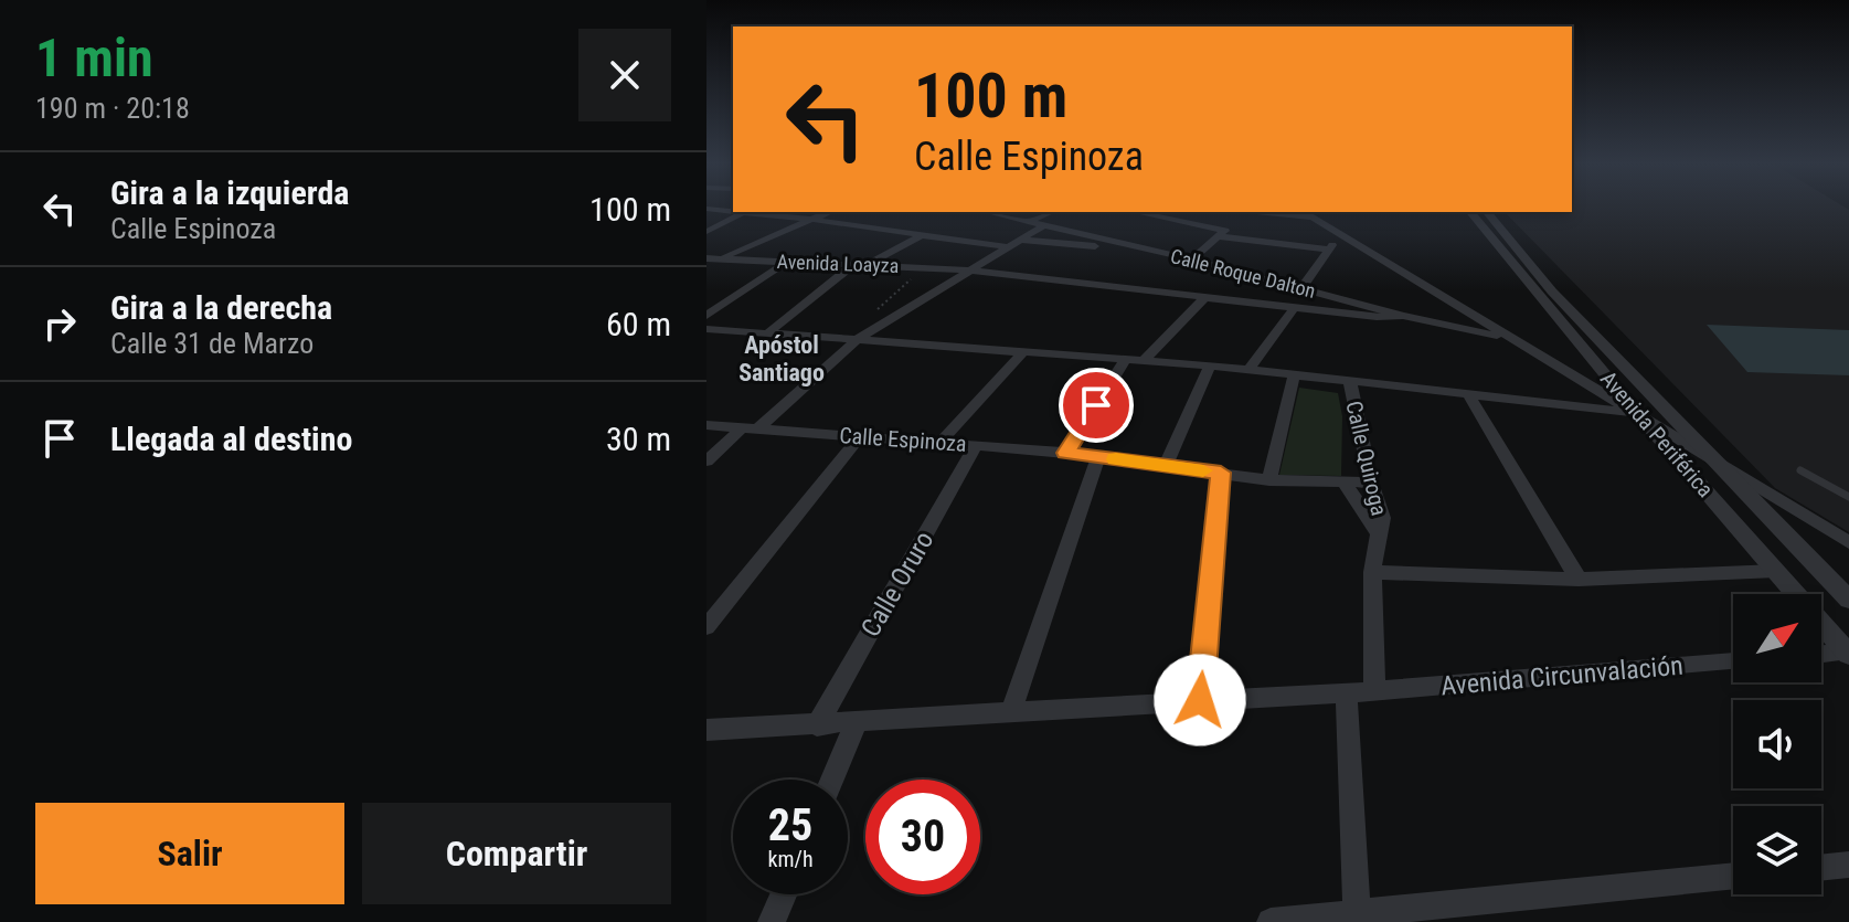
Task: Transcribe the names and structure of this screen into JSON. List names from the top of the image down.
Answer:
{
  "streets": {
    "street": [
      "Avenida Loayza",
      "Calle Roque Dalton",
      "Avenida Periférica",
      "Calle Espinoza",
      "Calle Quiroga",
      "Calle Oruro",
      "Avenida Circunvalación"
    ]
  },
  "crossings": [
    ["Avenida Loayza", "Calle Roque Dalton"],
    ["Calle Espinoza", "Calle Quiroga"],
    ["Calle Espinoza", "Calle Oruro"],
    ["Calle Quiroga", "Avenida Circunvalación"],
    ["Calle Oruro", "Avenida Circunvalación"]
  ],
  "districts": ["Apóstol Santiago"],
  "north": "top right",
  "page": {
    "heading": ["1 min", "190 m · 20:18"],
    "turn": ["100 m", "Calle Espinoza"],
    "list": [
      {
        "name": "Gira a la izquierda",
        "note": "Calle Espinoza",
        "value": "100 m"
      },
      {
        "name": "Gira a la derecha",
        "note": "Calle 31 de Marzo",
        "value": "60 m"
      },
      {
        "name": "Llegada al destino",
        "value": "30 m"
      }
    ],
    "speed": "25 km/h",
    "limit": "30",
    "buttons": ["Salir", "Compartir"]
  }
}
